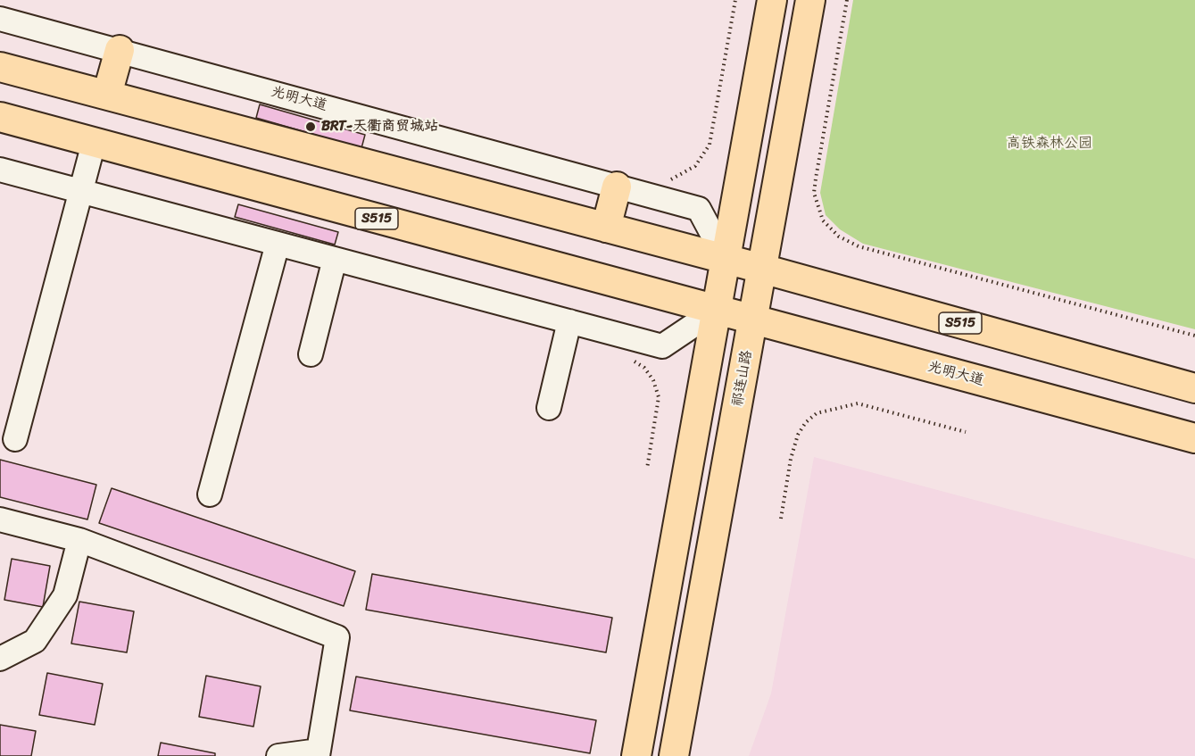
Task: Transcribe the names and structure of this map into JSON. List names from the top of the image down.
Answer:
{
  "streets": {
    "main road": ["光明大道", "S515", "祁连山路"]
  },
  "crossings": [
    ["光明大道", "S515"],
    ["光明大道", "祁连山路"],
    ["S515", "祁连山路"]
  ],
  "parks": ["高铁森林公园"],
  "places": ["BRT-天衢商贸城站"]
}
